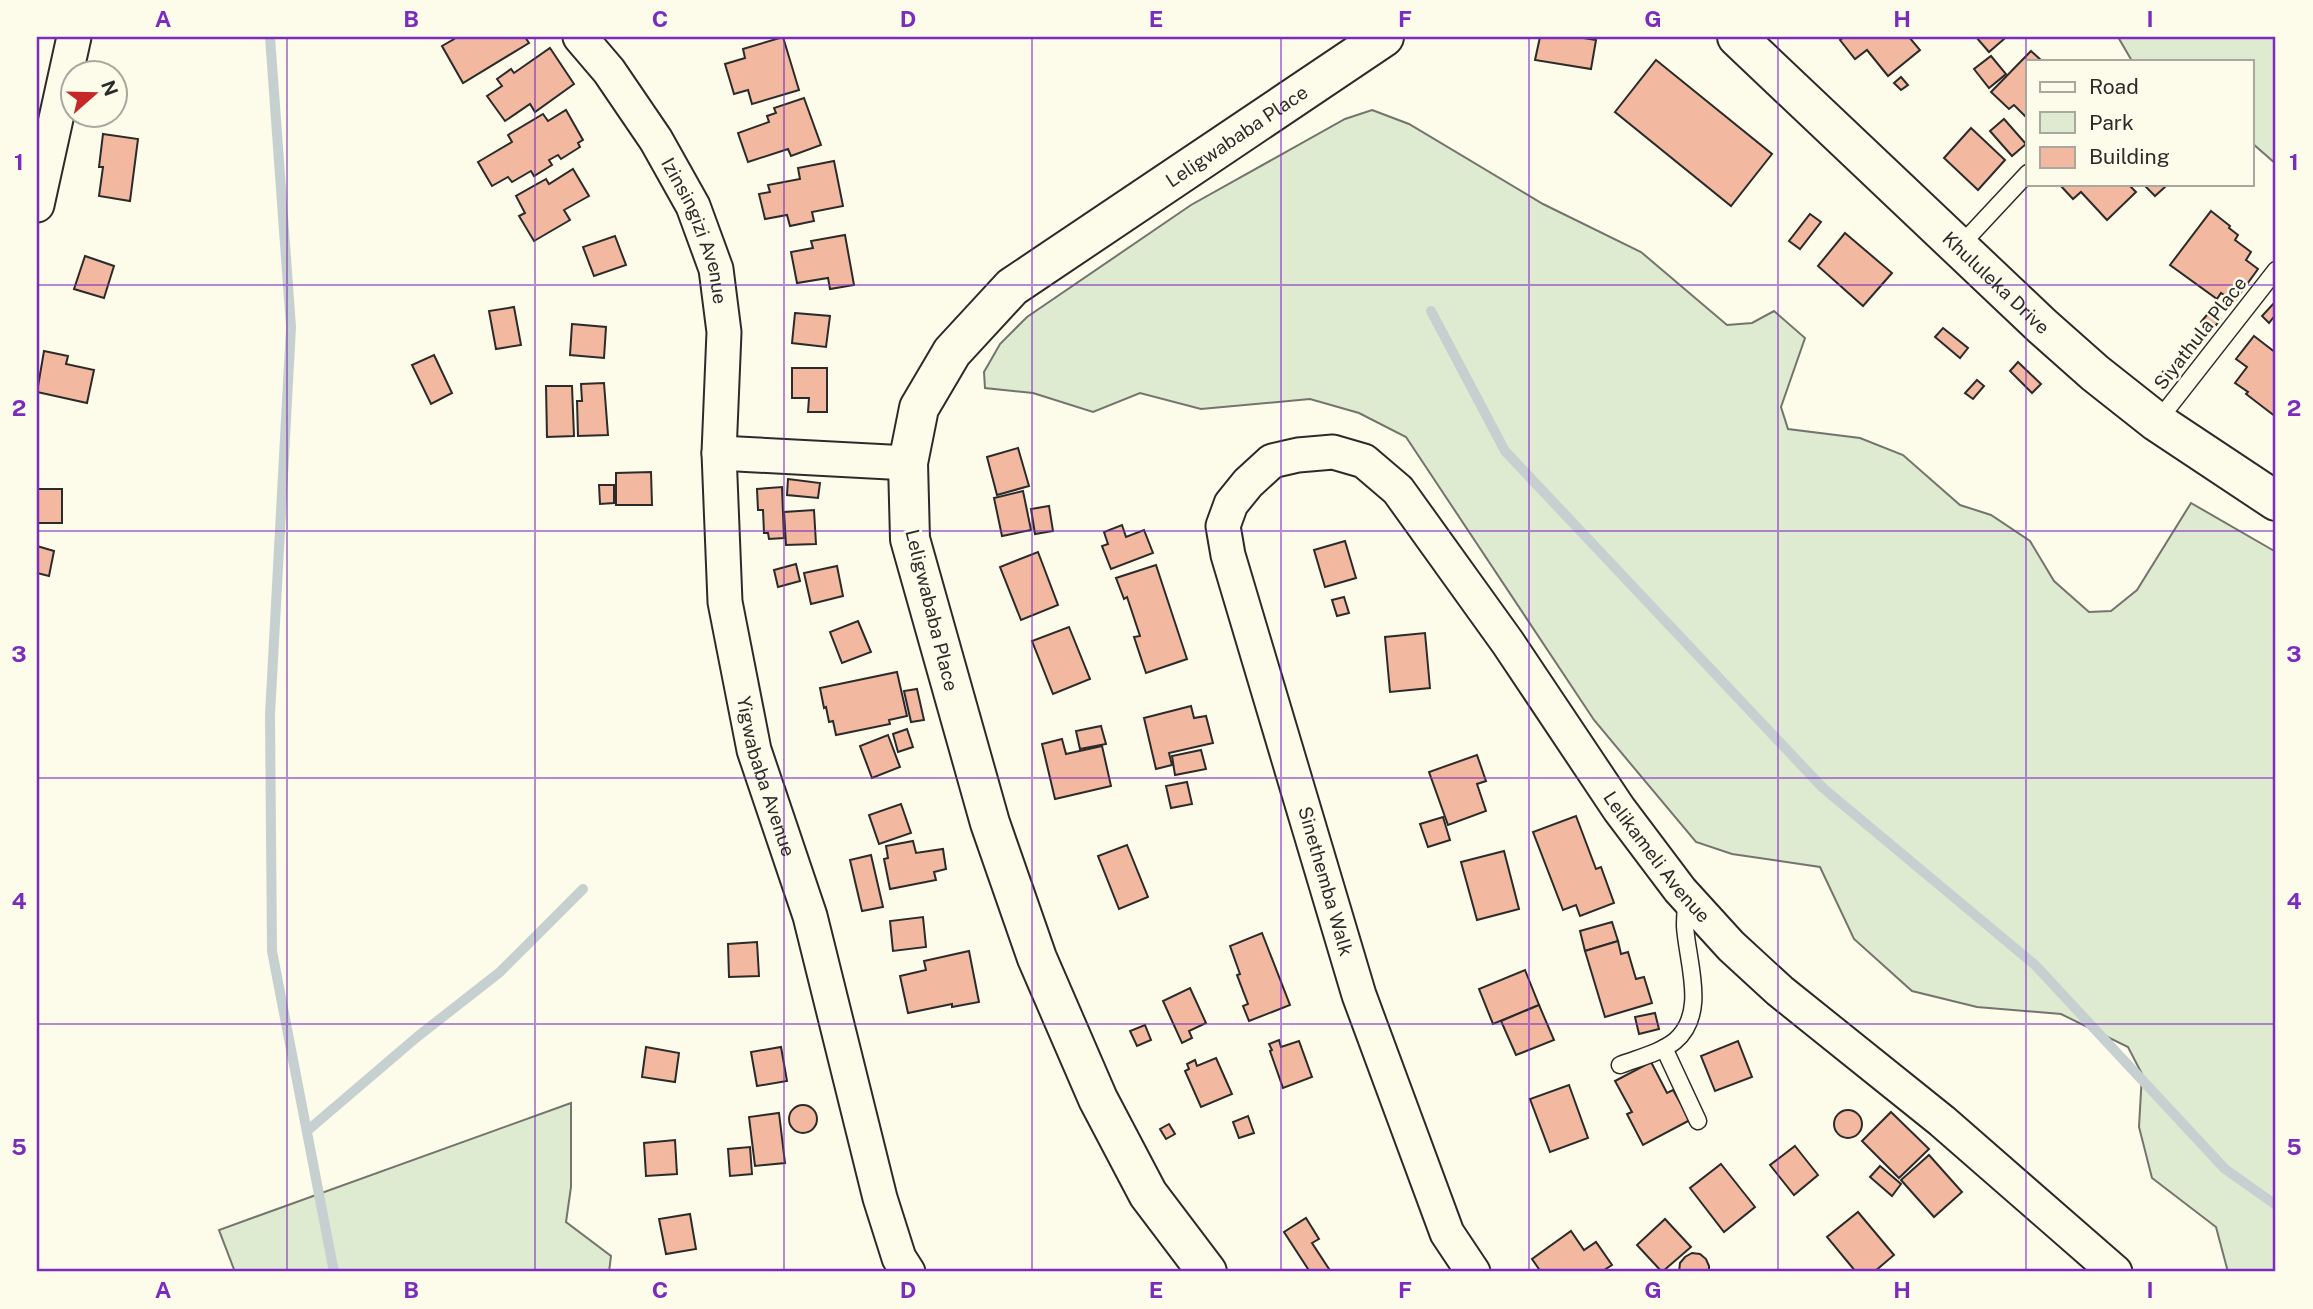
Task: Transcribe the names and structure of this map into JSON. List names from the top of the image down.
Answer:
{
  "streets": {
    "street": [
      "Leligwababa Place",
      "Izinsingizi Avenue",
      "Khululeka Drive",
      "Yigwababa Avenue",
      "Lelikameli Avenue",
      "Sinethemba Walk"
    ],
    "lane": ["Siyathula Place"]
  },
  "crossings": [
    ["Izinsingizi Avenue", "Yigwababa Avenue"],
    ["Khululeka Drive", "Siyathula Place"],
    ["Lelikameli Avenue", "Sinethemba Walk"]
  ],
  "legend": ["Road", "Park", "Building"],
  "north": "right",
  "grid": {
    "columns": [
      "A",
      "B",
      "C",
      "D",
      "E",
      "F",
      "G",
      "H",
      "I"
    ],
    "rows": [
      "1",
      "2",
      "3",
      "4",
      "5"
    ]
  }
}
